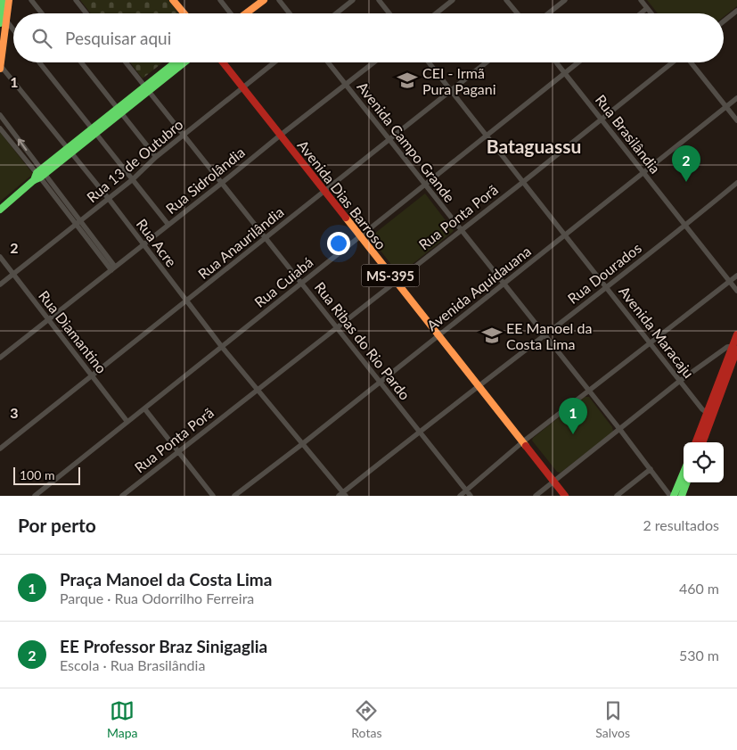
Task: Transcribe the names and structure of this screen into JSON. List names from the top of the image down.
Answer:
{
  "streets": {
    "street": [
      "Rua Brasilândia",
      "Avenida Campo Grande",
      "Rua 13 de Outubro",
      "Rua Sidrolândia",
      "Avenida Dias Barroso",
      "Rua Ponta Porã",
      "Rua Acre",
      "Rua Anaurilândia",
      "Rua Dourados",
      "MS-395",
      "Rua Cuiabá",
      "Avenida Aquidauana",
      "Rua Diamantino",
      "Avenida Maracaju",
      "Rua Ribas do Rio Pardo"
    ]
  },
  "crossings": [
    ["Rua Brasilândia", "Rua Ponta Porã"],
    ["Rua Brasilândia", "Rua Dourados"],
    ["Rua Brasilândia", "Rua Cuiabá"],
    ["Rua Brasilândia", "Avenida Aquidauana"],
    ["Avenida Campo Grande", "Rua Sidrolândia"],
    ["Avenida Campo Grande", "Rua Ponta Porã"],
    ["Avenida Campo Grande", "Rua Anaurilândia"],
    ["Avenida Campo Grande", "Rua Dourados"],
    ["Avenida Campo Grande", "Rua Cuiabá"],
    ["Avenida Campo Grande", "Avenida Aquidauana"],
    ["Rua 13 de Outubro", "Avenida Dias Barroso"],
    ["Rua 13 de Outubro", "Rua Acre"],
    ["Rua 13 de Outubro", "Rua Diamantino"],
    ["Rua 13 de Outubro", "Rua Ribas do Rio Pardo"],
    ["Rua Sidrolândia", "Avenida Dias Barroso"],
    ["Rua Sidrolândia", "Rua Acre"],
    ["Rua Sidrolândia", "Rua Diamantino"],
    ["Rua Sidrolândia", "Rua Ribas do Rio Pardo"],
    ["Avenida Dias Barroso", "Rua Ponta Porã"],
    ["Avenida Dias Barroso", "Rua Anaurilândia"],
    ["Avenida Dias Barroso", "Rua Dourados"],
    ["Avenida Dias Barroso", "Rua Cuiabá"],
    ["Avenida Dias Barroso", "Avenida Aquidauana"],
    ["Rua Ponta Porã", "Rua Acre"],
    ["Rua Ponta Porã", "Avenida Maracaju"],
    ["Rua Ponta Porã", "Rua Ribas do Rio Pardo"],
    ["Rua Acre", "Rua Anaurilândia"],
    ["Rua Acre", "Rua Dourados"],
    ["Rua Acre", "Rua Cuiabá"],
    ["Rua Acre", "Avenida Aquidauana"],
    ["Rua Anaurilândia", "Rua Diamantino"],
    ["Rua Anaurilândia", "Avenida Maracaju"],
    ["Rua Anaurilândia", "Rua Ribas do Rio Pardo"],
    ["Rua Dourados", "Avenida Maracaju"],
    ["Rua Dourados", "Rua Ribas do Rio Pardo"],
    ["Rua Cuiabá", "Rua Diamantino"],
    ["Rua Cuiabá", "Avenida Maracaju"],
    ["Rua Cuiabá", "Rua Ribas do Rio Pardo"],
    ["Avenida Aquidauana", "Avenida Maracaju"],
    ["Avenida Aquidauana", "Rua Ribas do Rio Pardo"]
  ],
  "districts": ["Bataguassu"],
  "places": {
    "school or university": ["CEI - Irmã Pura Pagani", "EE Manoel da Costa Lima"]
  },
  "scale_bar": "100 m",
  "page": {
    "search": "Pesquisar aqui",
    "pins": ["2", "1"],
    "scale": "100 m",
    "heading": ["Por perto", "2 resultados"],
    "list": [
      {
        "mark": "1",
        "name": "Praça Manoel da Costa Lima",
        "note": "Parque · Rua Odorrilho Ferreira",
        "value": "460 m"
      },
      {
        "mark": "2",
        "name": "EE Professor Braz Sinigaglia",
        "note": "Escola · Rua Brasilândia",
        "value": "530 m"
      }
    ],
    "nav": ["Mapa", "Rotas", "Salvos"]
  },
  "grid": {
    "rows": ["1", "2", "3"]
  }
}
